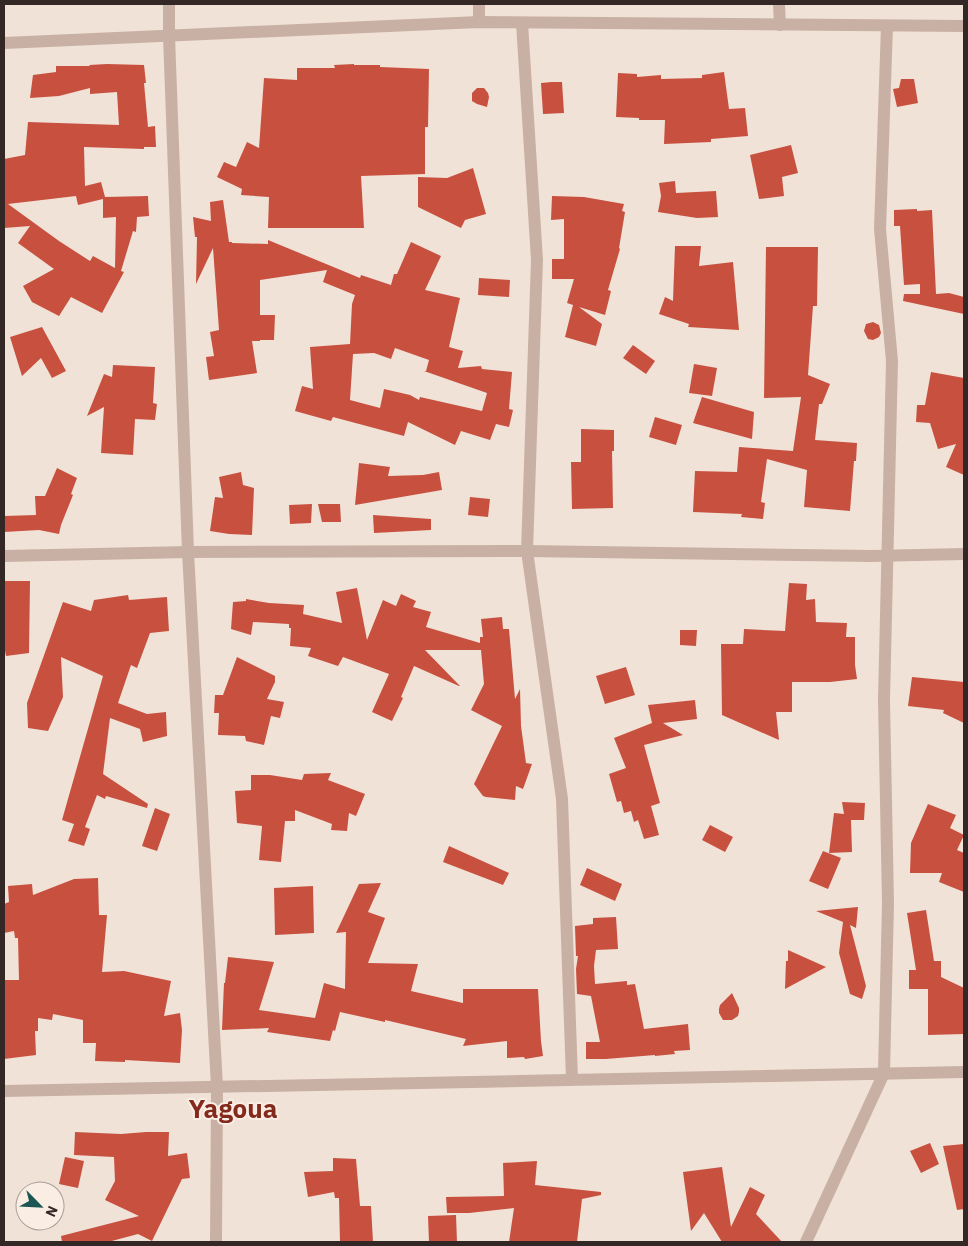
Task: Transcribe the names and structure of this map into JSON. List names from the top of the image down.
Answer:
{
  "districts": ["Yagoua"],
  "north": "bottom right"
}
